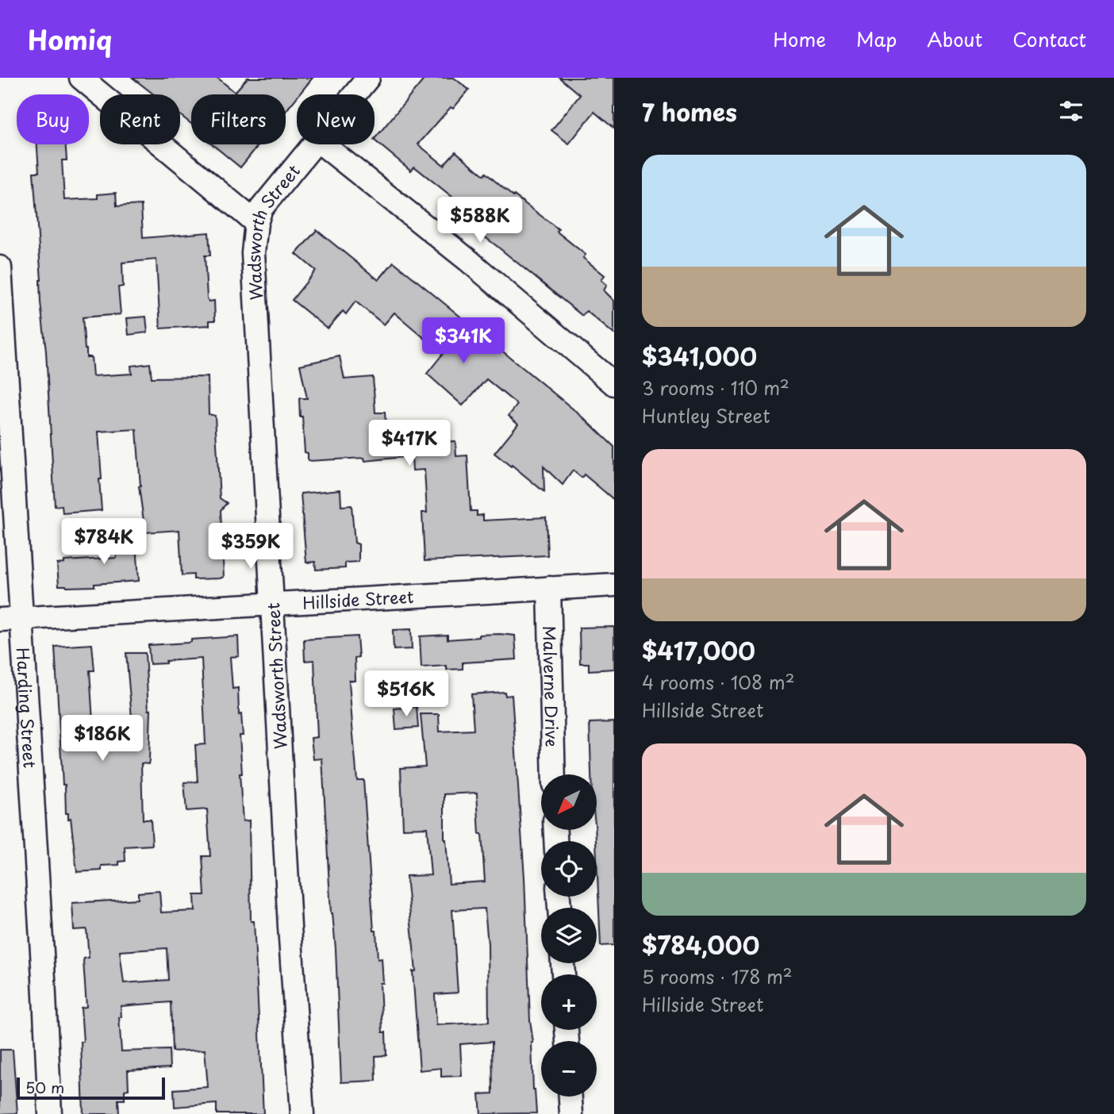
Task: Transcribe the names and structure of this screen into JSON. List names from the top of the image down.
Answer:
{
  "streets": {
    "street": [
      "Wadsworth Street",
      "Hillside Street",
      "Malverne Drive",
      "Harding Street"
    ]
  },
  "crossings": [
    ["Wadsworth Street", "Hillside Street"],
    ["Hillside Street", "Malverne Drive"],
    ["Hillside Street", "Harding Street"]
  ],
  "scale_bar": "50 m",
  "north": "bottom left",
  "page": {
    "header": "Homiq",
    "nav": [
      "Home",
      "Map",
      "About",
      "Contact"
    ],
    "heading": "7 homes",
    "chip": [
      "Buy",
      "Rent",
      "Filters",
      "New"
    ],
    "list": [
      {
        "name": "$341,000",
        "note": "3 rooms · 110 m² · Huntley Street"
      },
      {
        "name": "$417,000",
        "note": "4 rooms · 108 m² · Hillside Street"
      },
      {
        "name": "$784,000",
        "note": "5 rooms · 178 m² · Hillside Street"
      }
    ],
    "price": [
      "$588K",
      "$341K",
      "$417K",
      "$784K",
      "$359K",
      "$516K",
      "$186K"
    ],
    "map_buttons": ["+", "−"],
    "scale": "50 m"
  }
}
